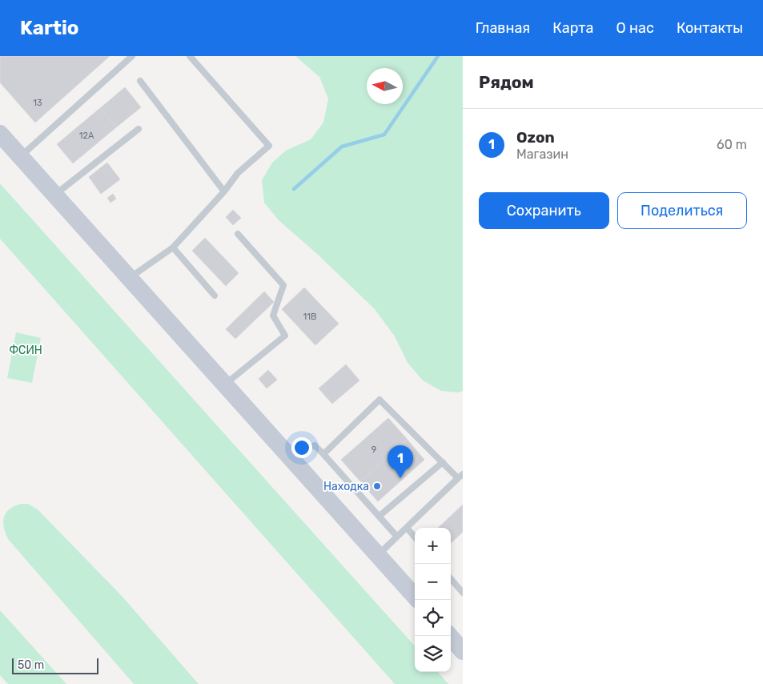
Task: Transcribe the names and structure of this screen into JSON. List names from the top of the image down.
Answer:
{
  "parks": ["ФСИН"],
  "places": ["Находка"],
  "house_numbers": [
    "13",
    "12А",
    "11В",
    "9"
  ],
  "scale_bar": "50 m",
  "north": "left",
  "page": {
    "header": "Kartio",
    "nav": [
      "Главная",
      "Карта",
      "О нас",
      "Контакты"
    ],
    "heading": "Рядом",
    "list": [
      {
        "mark": "1",
        "name": "Ozon",
        "note": "Магазин",
        "value": "60 m"
      }
    ],
    "buttons": ["Сохранить", "Поделиться"],
    "pins": "1",
    "map_buttons": ["+", "−"],
    "scale": "50 m"
  }
}
